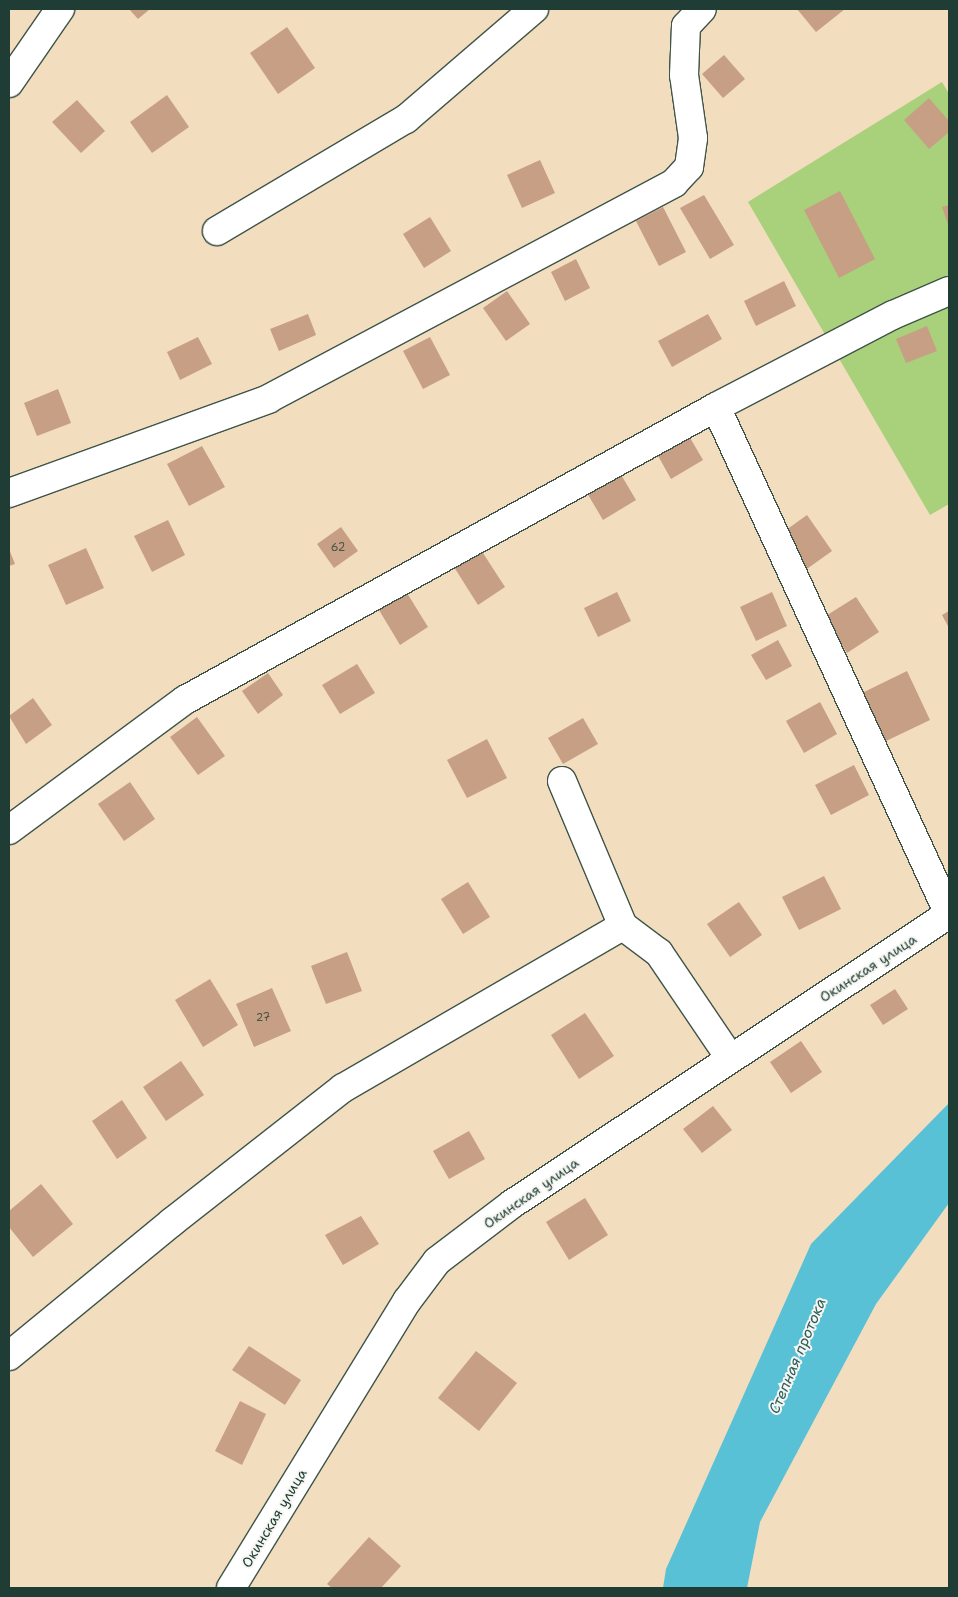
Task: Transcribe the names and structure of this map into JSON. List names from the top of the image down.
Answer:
{
  "streets": {
    "street": ["Окинская улица"]
  },
  "water": ["Степная протока"],
  "house_numbers": ["62", "27"]
}
